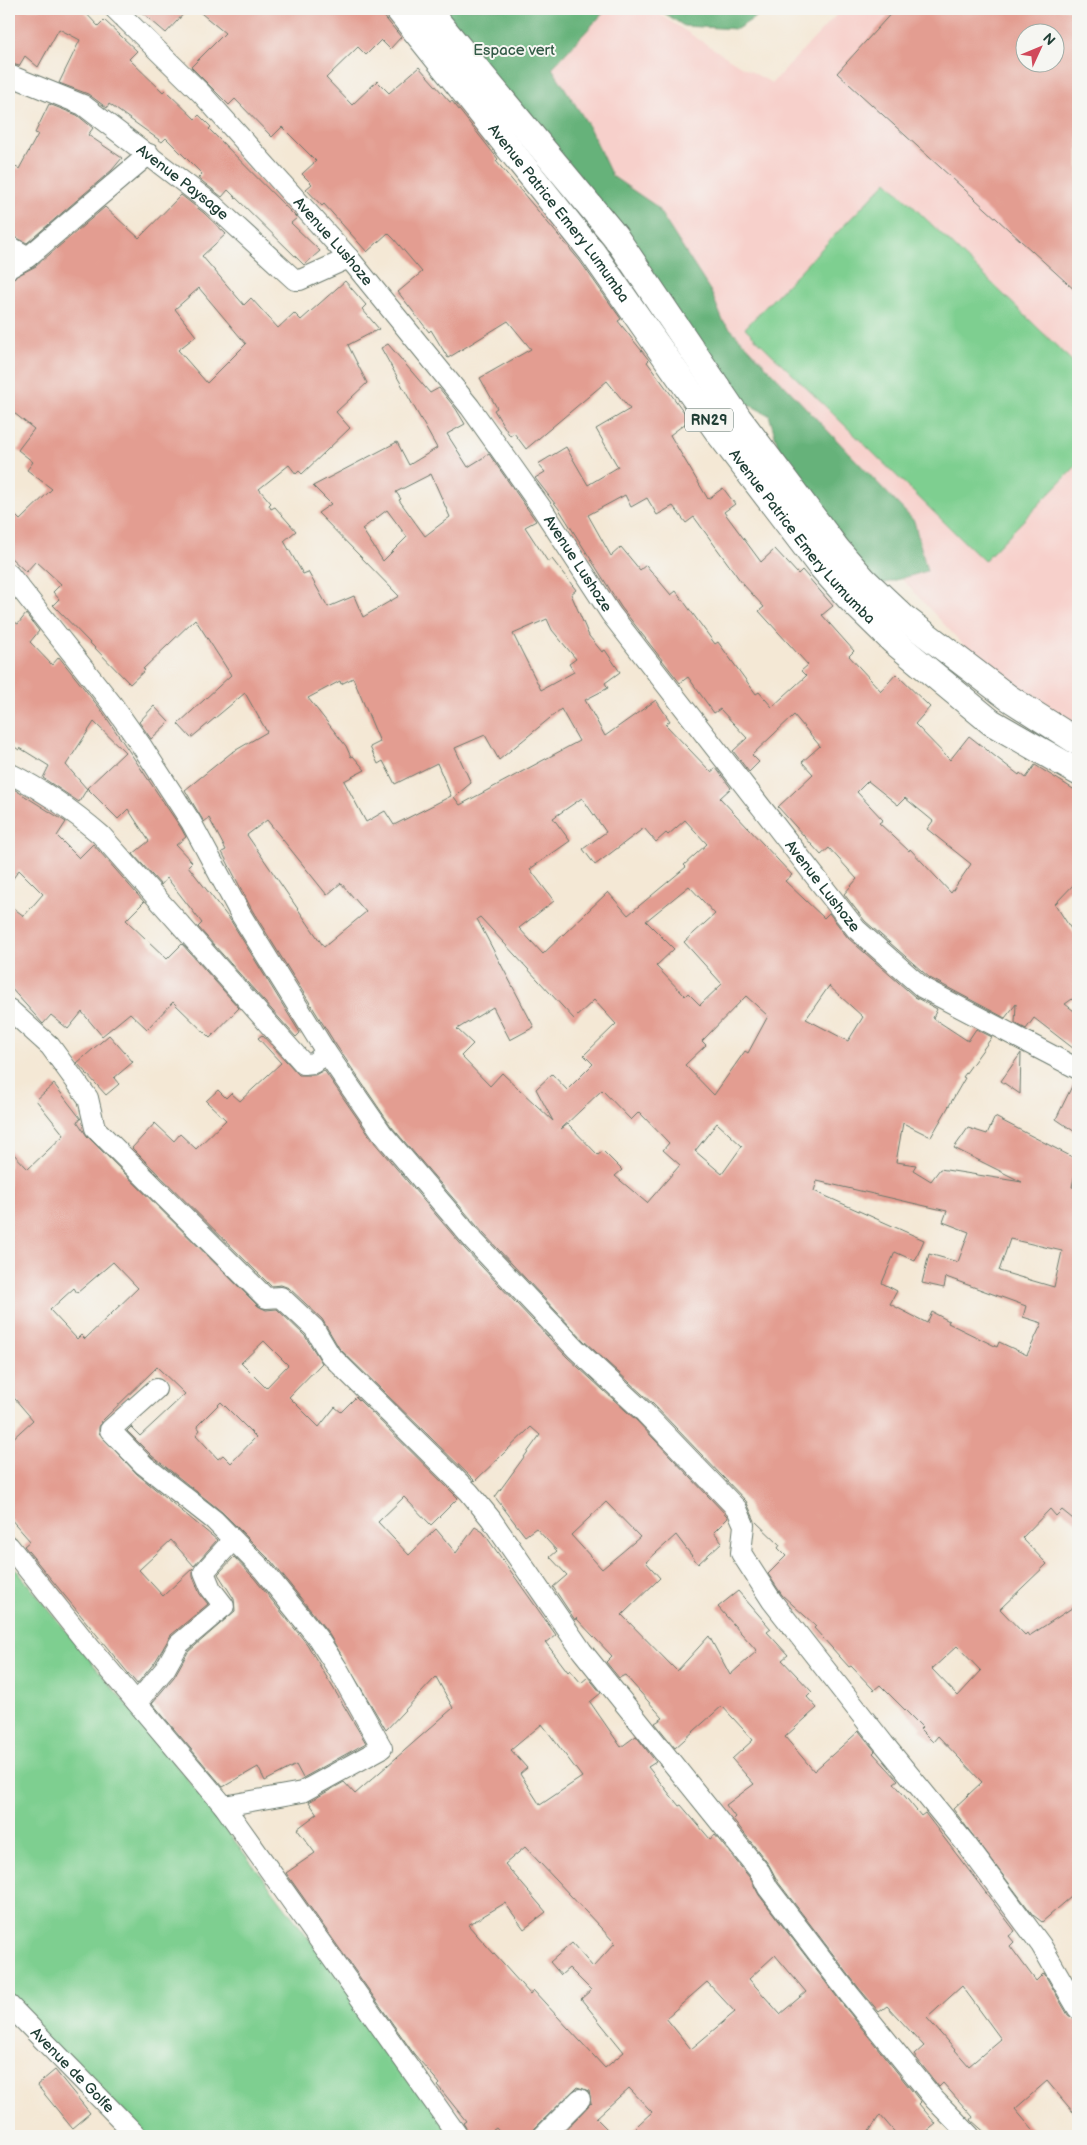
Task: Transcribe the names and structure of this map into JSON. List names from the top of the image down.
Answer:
{
  "streets": {
    "main road": ["Avenue Patrice Emery Lumumba", "RN29"],
    "street": ["Avenue Paysage", "Avenue Lushoze", "Avenue de Golfe"]
  },
  "crossings": [
    ["Avenue Paysage", "Avenue Lushoze"]
  ],
  "parks": ["Espace vert"],
  "north": "top right"
}
